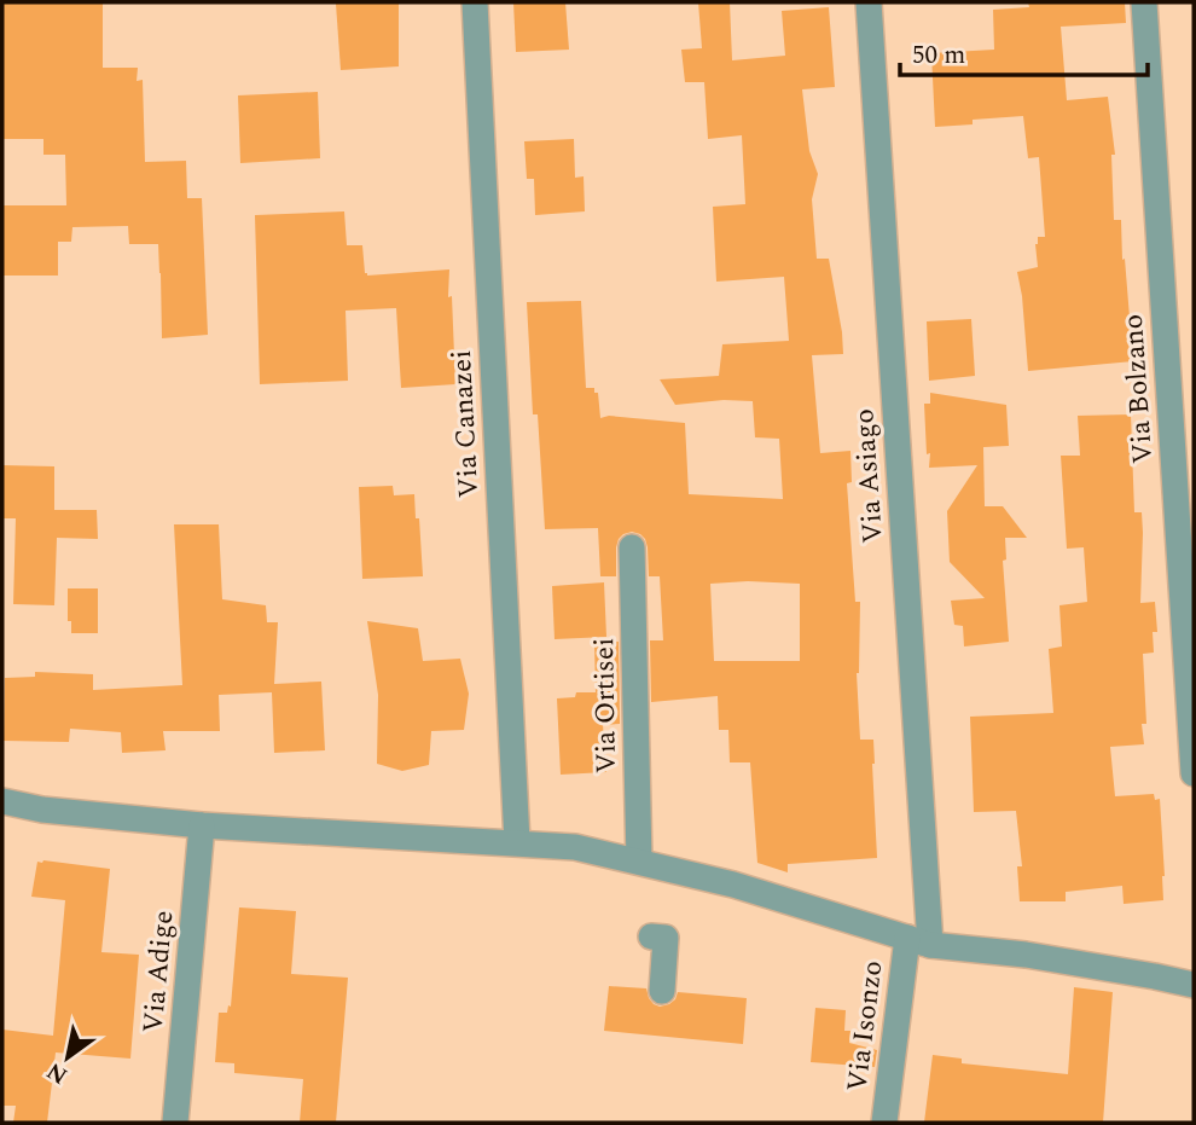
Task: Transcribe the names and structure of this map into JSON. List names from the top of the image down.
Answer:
{
  "streets": {
    "street": [
      "Via Bolzano",
      "Via Canazei",
      "Via Asiago",
      "Via Ortisei",
      "Via Adige",
      "Via Isonzo"
    ]
  },
  "crossings": [
    ["Via Asiago", "Via Isonzo"]
  ],
  "scale_bar": "50 m",
  "north": "bottom left"
}
